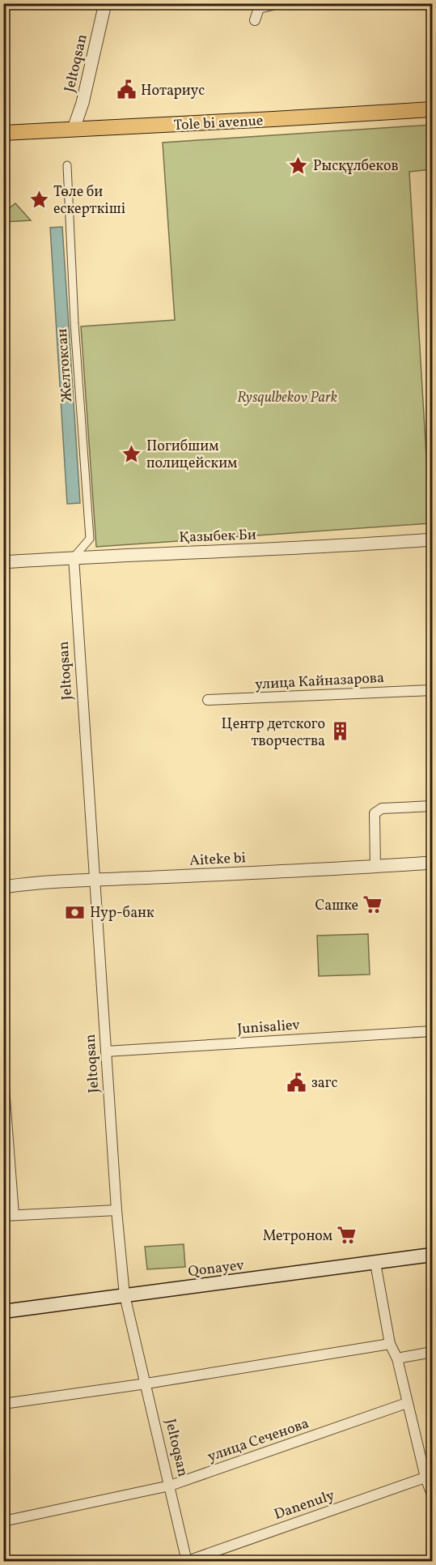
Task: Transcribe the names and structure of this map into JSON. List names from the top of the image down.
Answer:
{
  "streets": {
    "main road": ["Tole bi avenue", "Qonayev"],
    "street": [
      "Jeltoqsan",
      "Желтоксан",
      "Қазыбек Би",
      "улица Кайназарова",
      "Aiteke bi",
      "Junisaliev",
      "улица Сеченова",
      "Danenuly"
    ]
  },
  "crossings": [
    ["Jeltoqsan", "Tole bi avenue"],
    ["Jeltoqsan", "Желтоксан"],
    ["Jeltoqsan", "Қазыбек Би"],
    ["Jeltoqsan", "Aiteke bi"],
    ["Jeltoqsan", "Junisaliev"],
    ["Jeltoqsan", "Qonayev"],
    ["Jeltoqsan", "улица Сеченова"],
    ["Jeltoqsan", "Danenuly"],
    ["Желтоксан", "Қазыбек Би"]
  ],
  "parks": ["Rysqulbekov Park"],
  "places": {
    "public building": ["Нотариус", "загс"],
    "place": ["Рысқұлбеков", "Төле би ескерткіші", "Погибшим полицейским"],
    "building": ["Центр детского творчества"],
    "supermarket": ["Сашке", "Метроном"],
    "bank": ["Нур-банк"]
  }
}
